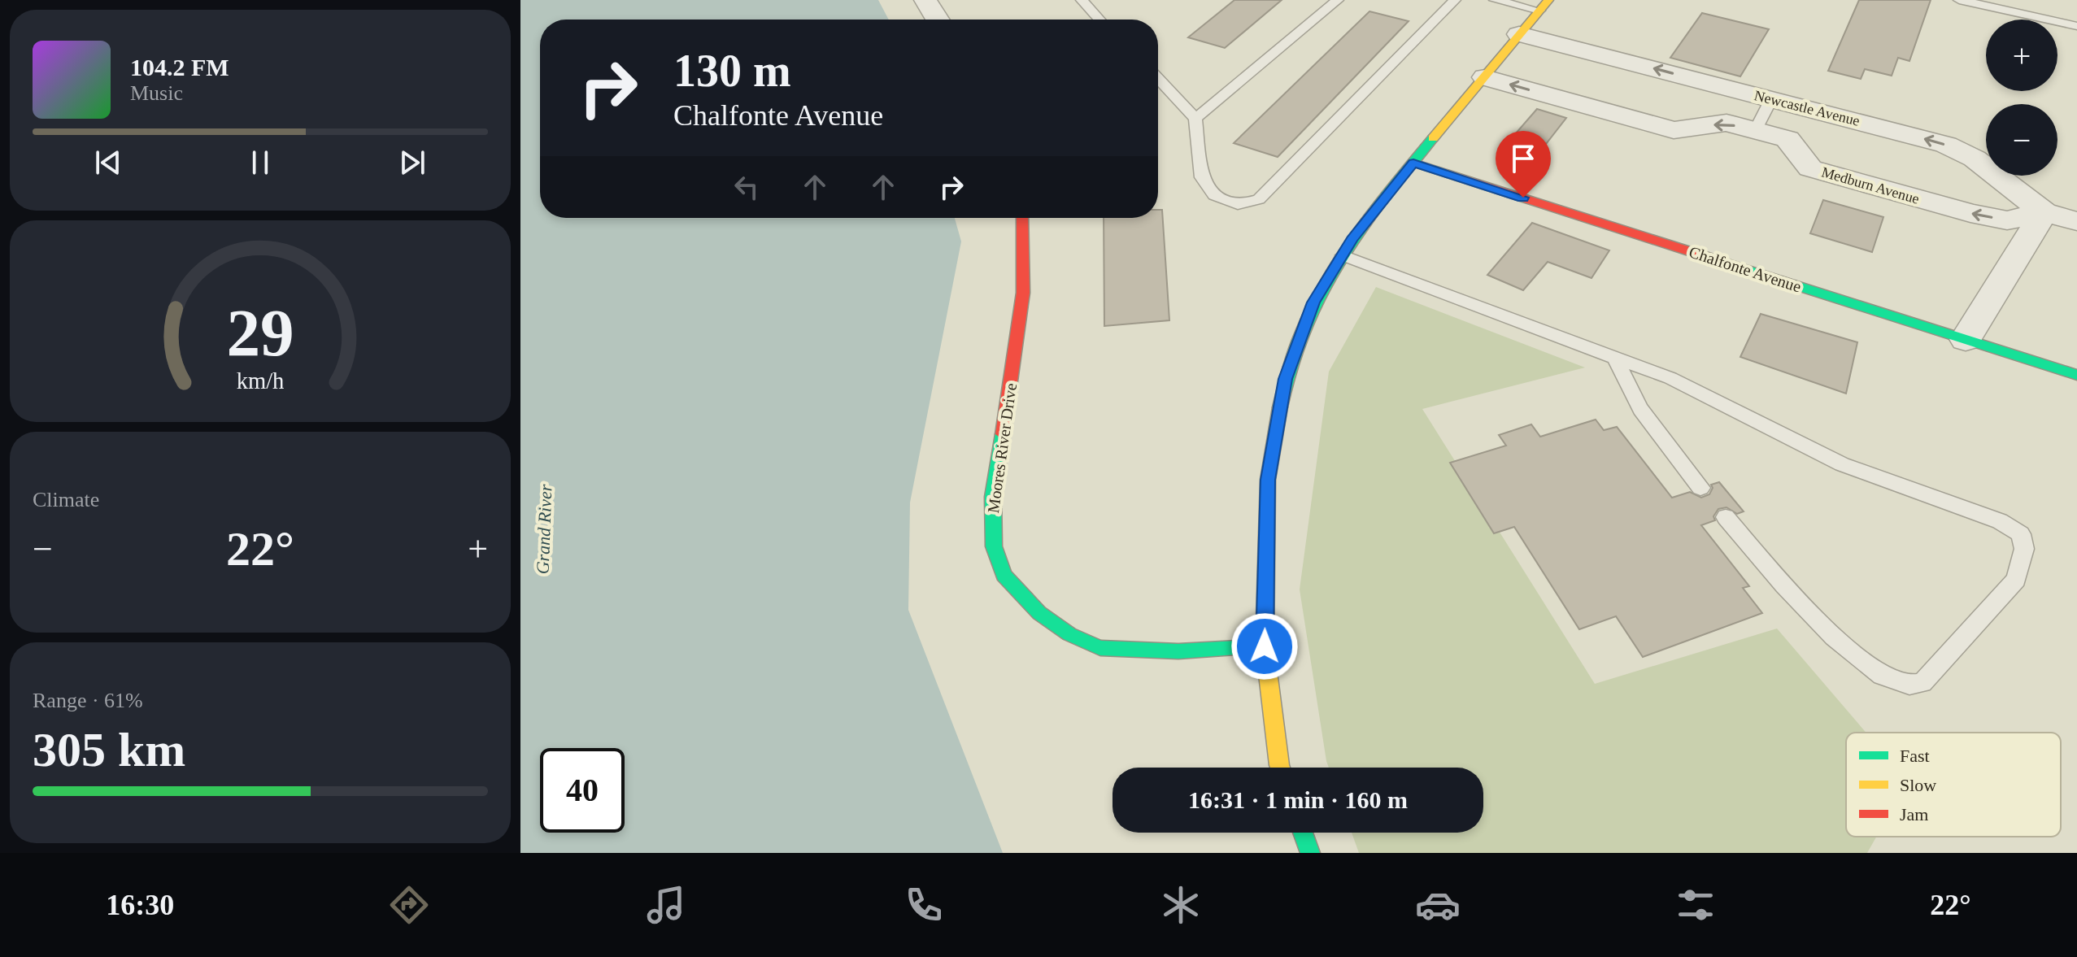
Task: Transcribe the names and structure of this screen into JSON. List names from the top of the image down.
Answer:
{
  "streets": {
    "street": [
      "Newcastle Avenue",
      "Medburn Avenue",
      "Chalfonte Avenue",
      "Moores River Drive"
    ]
  },
  "crossings": [
    ["Newcastle Avenue", "Medburn Avenue"]
  ],
  "one_way": ["Newcastle Avenue", "Medburn Avenue"],
  "water": ["Grand River"],
  "legend": ["Fast", "Slow", "Jam"],
  "page": {
    "map_buttons": ["+", "−"],
    "turn": ["130 m", "Chalfonte Avenue"],
    "song": ["104.2 FM", "Music"],
    "tile": [
      "Climate",
      ["Range · 61%", "305 km"]
    ],
    "heat": ["−", "22°", "+"],
    "limit": "40",
    "trip": "16:31 · 1 min · 160 m",
    "tabs": ["16:30", "22°"],
    "gauge": ["29", "km/h"]
  }
}
